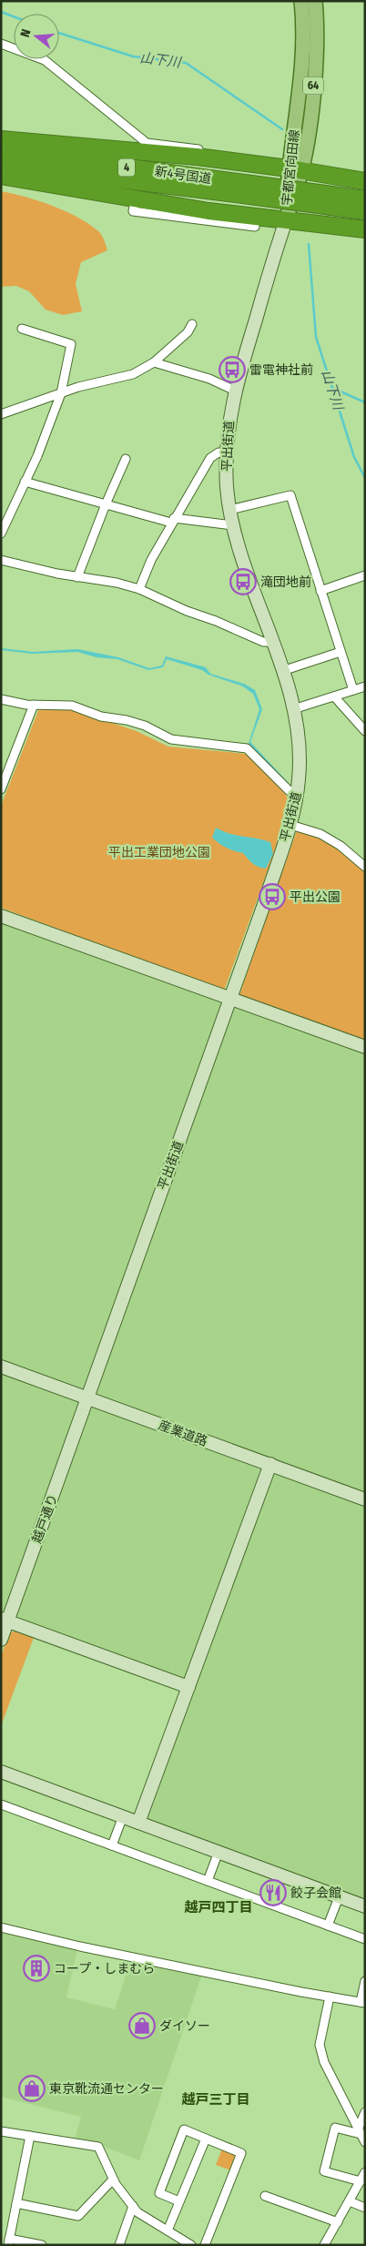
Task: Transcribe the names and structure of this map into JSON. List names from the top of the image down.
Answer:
{
  "streets": {
    "highway": ["4", "新4号国道"],
    "main road": ["64", "宇都宮向田線"],
    "street": ["平出街道", "産業道路", "越戸通り"]
  },
  "crossings": [
    ["宇都宮向田線", "平出街道"],
    ["平出街道", "産業道路"],
    ["平出街道", "越戸通り"],
    ["産業道路", "越戸通り"]
  ],
  "districts": ["越戸四丁目", "越戸三丁目"],
  "water": ["山下川"],
  "parks": ["平出工業団地公園"],
  "places": {
    "bus stop": ["雷電神社前", "滝団地前", "平出公園"],
    "restaurant": ["餃子会館"],
    "building": ["コープ・しまむら"],
    "shop": ["ダイソー", "東京靴流通センター"]
  },
  "north": "left"
}
